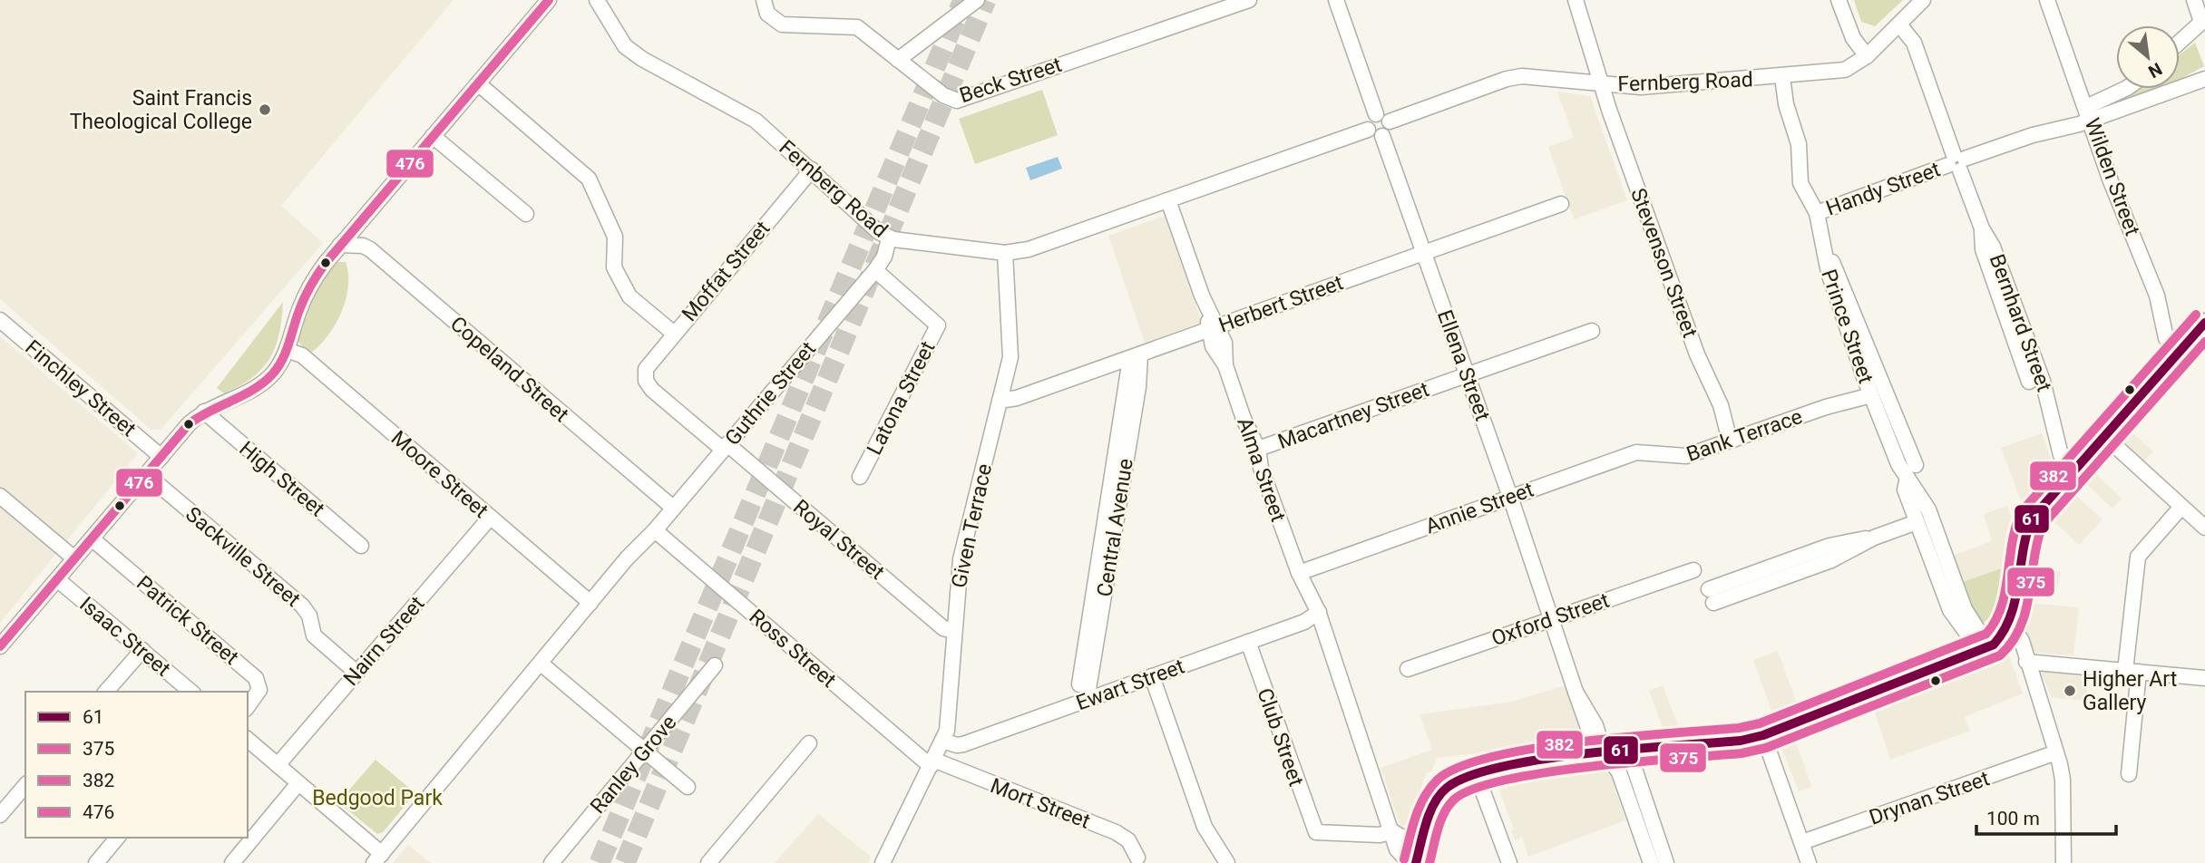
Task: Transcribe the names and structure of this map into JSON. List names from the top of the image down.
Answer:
{
  "streets": {
    "street": [
      "Beck Street",
      "Fernberg Road",
      "Wilden Street",
      "Handy Street",
      "Stevenson Street",
      "Moffat Street",
      "Herbert Street",
      "Bernhard Street",
      "Prince Street",
      "Ellena Street",
      "Copeland Street",
      "Finchley Street",
      "Guthrie Street",
      "Latona Street",
      "Macartney Street",
      "Bank Terrace",
      "Alma Street",
      "Moore Street",
      "High Street",
      "Annie Street",
      "Given Terrace",
      "Central Avenue",
      "Royal Street",
      "Sackville Street",
      "Oxford Street",
      "Patrick Street",
      "Isaac Street",
      "Nairn Street",
      "Ross Street",
      "Ewart Street",
      "Club Street",
      "Ranley Grove",
      "Drynan Street",
      "Mort Street"
    ]
  },
  "crossings": [
    ["Fernberg Road", "Stevenson Street"],
    ["Fernberg Road", "Moffat Street"],
    ["Fernberg Road", "Bernhard Street"],
    ["Fernberg Road", "Prince Street"],
    ["Fernberg Road", "Ellena Street"],
    ["Fernberg Road", "Guthrie Street"],
    ["Fernberg Road", "Alma Street"],
    ["Fernberg Road", "Given Terrace"],
    ["Wilden Street", "Handy Street"],
    ["Handy Street", "Bernhard Street"],
    ["Handy Street", "Prince Street"],
    ["Stevenson Street", "Bank Terrace"],
    ["Moffat Street", "Royal Street"],
    ["Herbert Street", "Ellena Street"],
    ["Herbert Street", "Alma Street"],
    ["Herbert Street", "Given Terrace"],
    ["Herbert Street", "Central Avenue"],
    ["Prince Street", "Bank Terrace"],
    ["Ellena Street", "Macartney Street"],
    ["Ellena Street", "Annie Street"],
    ["Ellena Street", "Oxford Street"],
    ["Copeland Street", "Guthrie Street"],
    ["Guthrie Street", "Latona Street"],
    ["Guthrie Street", "Moore Street"],
    ["Guthrie Street", "Royal Street"],
    ["Guthrie Street", "Ross Street"],
    ["Macartney Street", "Alma Street"],
    ["Bank Terrace", "Annie Street"],
    ["Alma Street", "Annie Street"],
    ["Alma Street", "Ewart Street"],
    ["Alma Street", "Club Street"],
    ["Moore Street", "Nairn Street"],
    ["Given Terrace", "Royal Street"],
    ["Given Terrace", "Ross Street"],
    ["Given Terrace", "Ewart Street"],
    ["Given Terrace", "Mort Street"],
    ["Central Avenue", "Ewart Street"],
    ["Sackville Street", "Nairn Street"],
    ["Ross Street", "Mort Street"],
    ["Ewart Street", "Club Street"]
  ],
  "parks": ["Bedgood Park"],
  "places": ["Saint Francis Theological College", "Higher Art Gallery"],
  "lines": [
    "transit line 476",
    "transit line 382",
    "transit line 61",
    "transit line 375"
  ],
  "legend": [
    "61",
    "375",
    "382",
    "476"
  ],
  "scale_bar": "100 m",
  "north": "bottom right"
}
